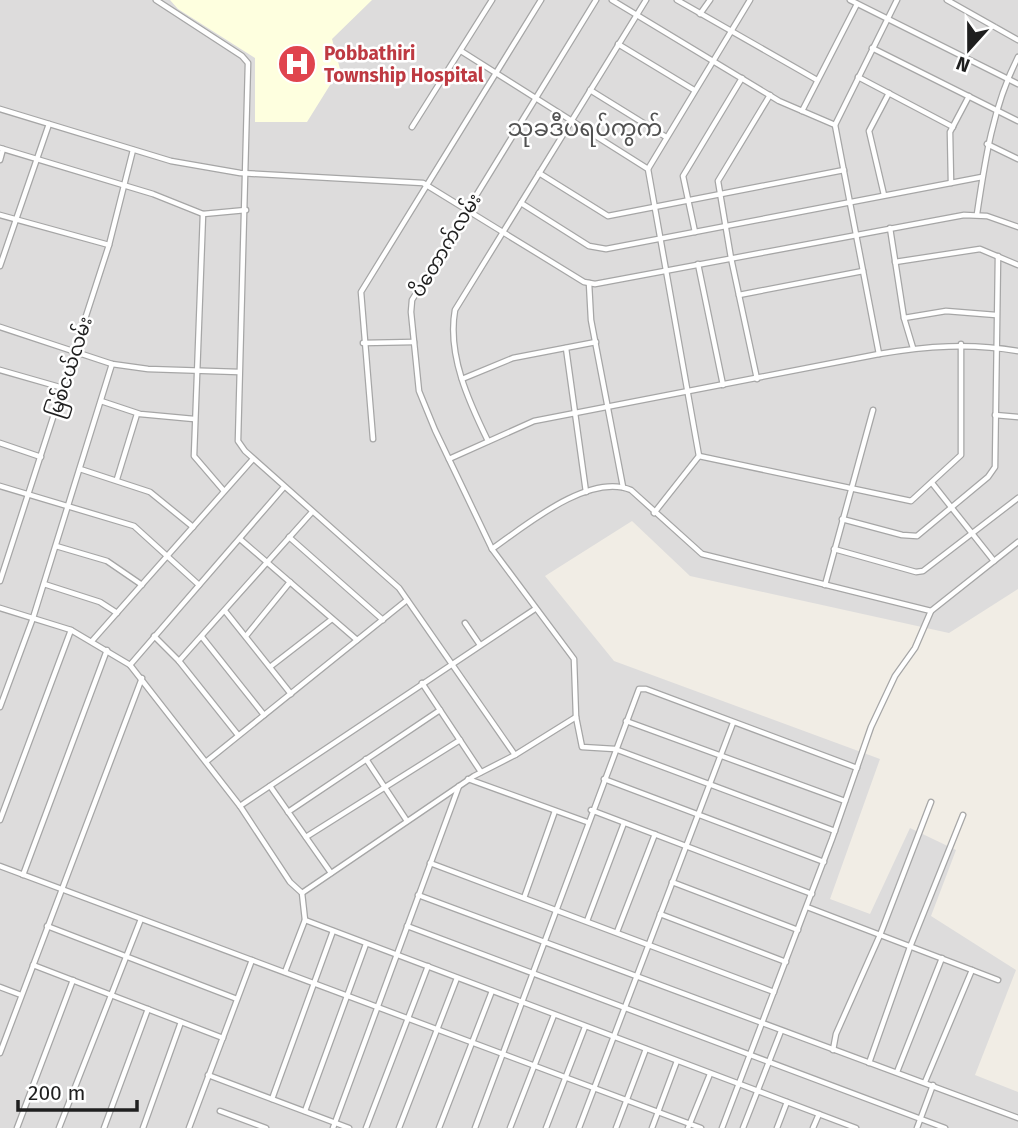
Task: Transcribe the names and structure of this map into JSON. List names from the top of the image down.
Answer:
{
  "streets": {
    "street": ["ပိတောက်လမ်း", "မြစ်ငယ်လမ်း"]
  },
  "districts": ["သုခဒီပရပ်ကွက်"],
  "places": {
    "hospital": ["Pobbathiri Township Hospital"]
  },
  "scale_bar": "200 m",
  "north": "bottom"
}
